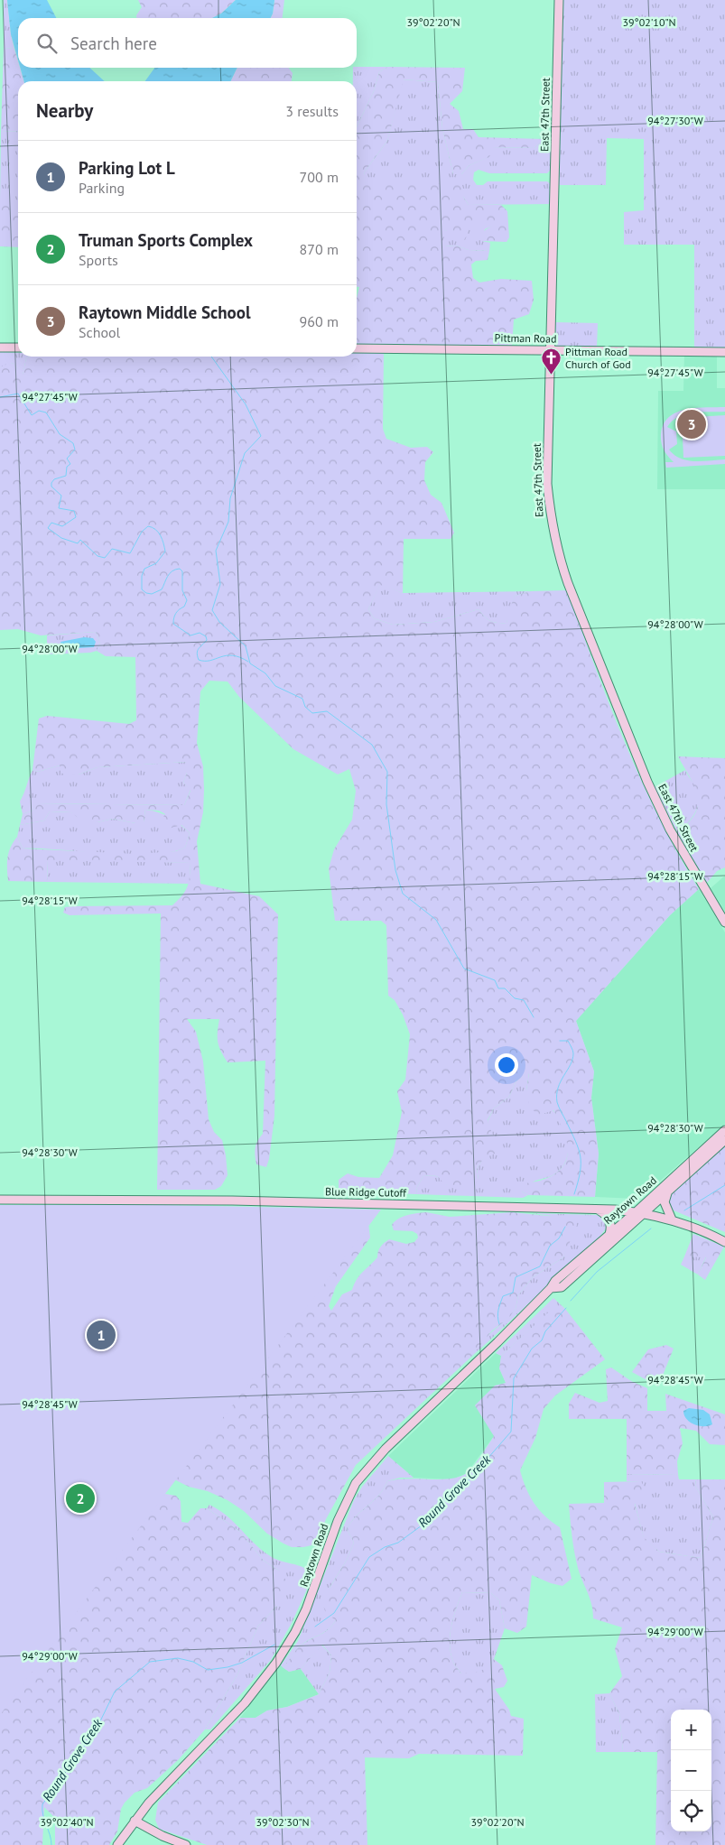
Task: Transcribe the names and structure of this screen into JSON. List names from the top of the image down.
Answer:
{
  "streets": {
    "main road": [
      "East 47th Street",
      "Pittman Road",
      "Blue Ridge Cutoff",
      "Raytown Road"
    ]
  },
  "crossings": [
    ["East 47th Street", "Pittman Road"],
    ["Blue Ridge Cutoff", "Raytown Road"]
  ],
  "water": ["Round Grove Creek"],
  "places": {
    "church": ["Pittman Road Church of God"]
  },
  "page": {
    "search": "Search here",
    "heading": ["Nearby", "3 results"],
    "list": [
      {
        "mark": "1",
        "name": "Parking Lot L",
        "note": "Parking",
        "value": "700 m"
      },
      {
        "mark": "2",
        "name": "Truman Sports Complex",
        "note": "Sports",
        "value": "870 m"
      },
      {
        "mark": "3",
        "name": "Raytown Middle School",
        "note": "School",
        "value": "960 m"
      }
    ],
    "pins": ["3", "1", "2"],
    "map_buttons": ["+", "−"]
  },
  "coordinates": [
    "39°02'20\"N",
    "39°02'10\"N",
    "94°27'30\"W",
    "94°27'45\"W",
    "94°28'00\"W",
    "94°28'15\"W",
    "94°28'30\"W",
    "94°28'45\"W",
    "94°29'00\"W",
    "39°02'40\"N",
    "39°02'30\"N"
  ]
}
